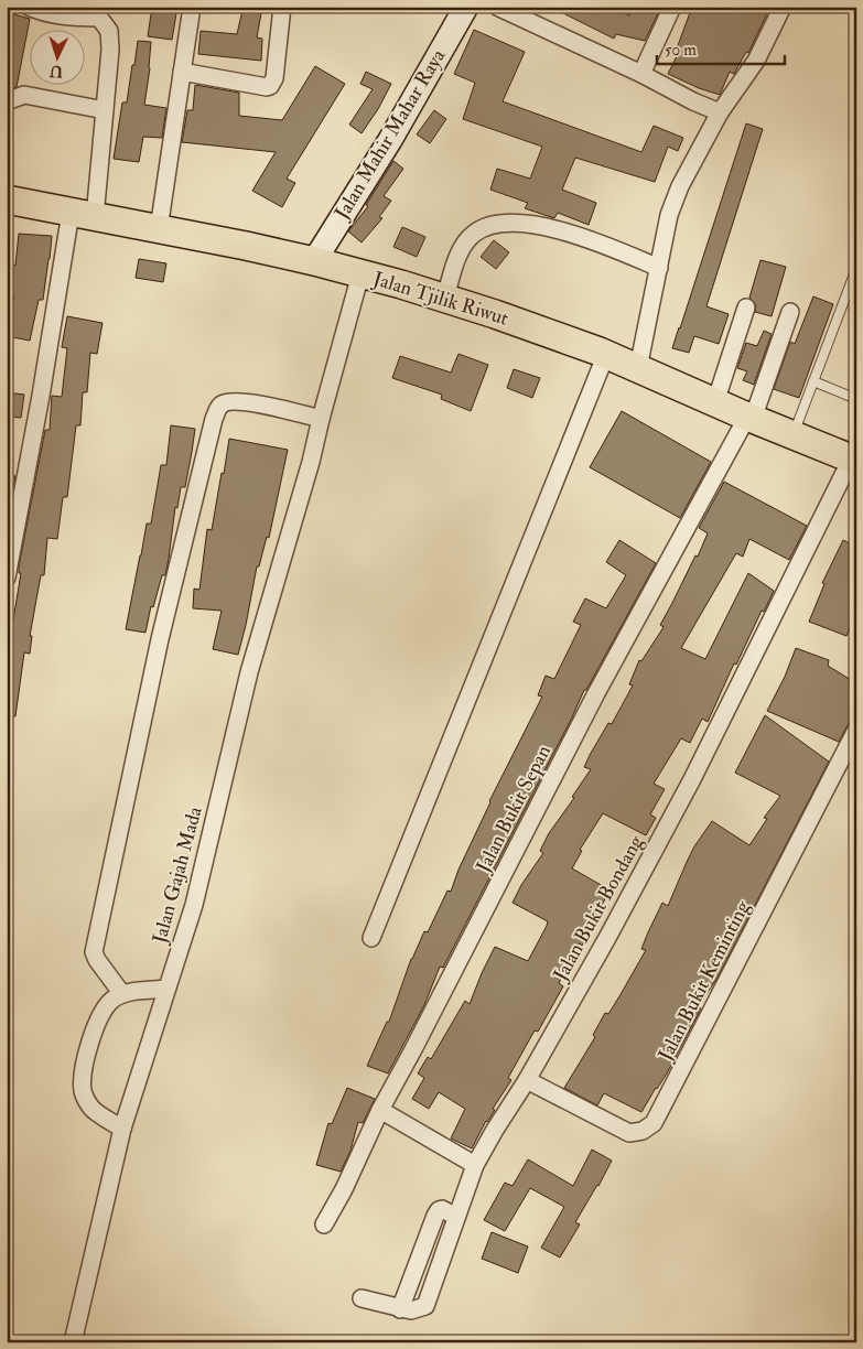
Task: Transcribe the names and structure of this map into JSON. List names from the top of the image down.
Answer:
{
  "streets": {
    "highway": ["Jalan Tjilik Riwut"],
    "main road": ["Jalan Mahir Mahar Raya"],
    "street": [
      "Jalan Bukit Sepan",
      "Jalan Gajah Mada",
      "Jalan Bukit Bondang",
      "Jalan Bukit Keminting"
    ]
  },
  "crossings": [
    ["Jalan Mahir Mahar Raya", "Jalan Tjilik Riwut"],
    ["Jalan Tjilik Riwut", "Jalan Bukit Sepan"],
    ["Jalan Tjilik Riwut", "Jalan Gajah Mada"],
    ["Jalan Tjilik Riwut", "Jalan Bukit Bondang"],
    ["Jalan Bukit Bondang", "Jalan Bukit Keminting"]
  ],
  "scale_bar": "50 m",
  "north": "bottom"
}
